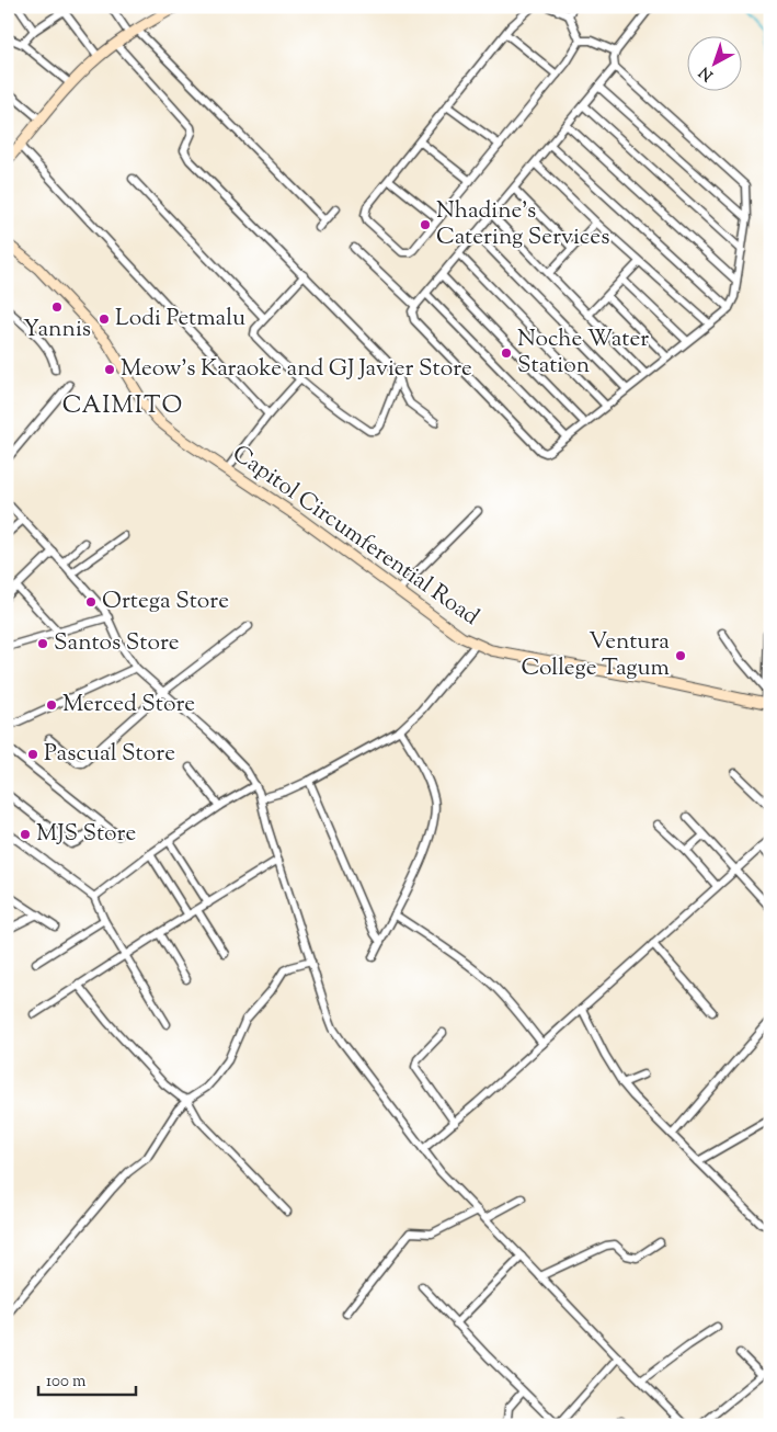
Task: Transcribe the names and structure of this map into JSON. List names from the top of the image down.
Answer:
{
  "streets": {
    "main road": ["Capitol Circumferential Road"]
  },
  "districts": ["CAIMITO"],
  "places": [
    "Nhadine's Catering Services",
    "Yannis",
    "Lodi Petmalu",
    "Noche Water Station",
    "Meow's Karaoke and GJ Javier Store",
    "Ortega Store",
    "Santos Store",
    "Ventura College Tagum",
    "Merced Store",
    "Pascual Store",
    "MJS Store"
  ],
  "scale_bar": "100 m",
  "north": "bottom left"
}
